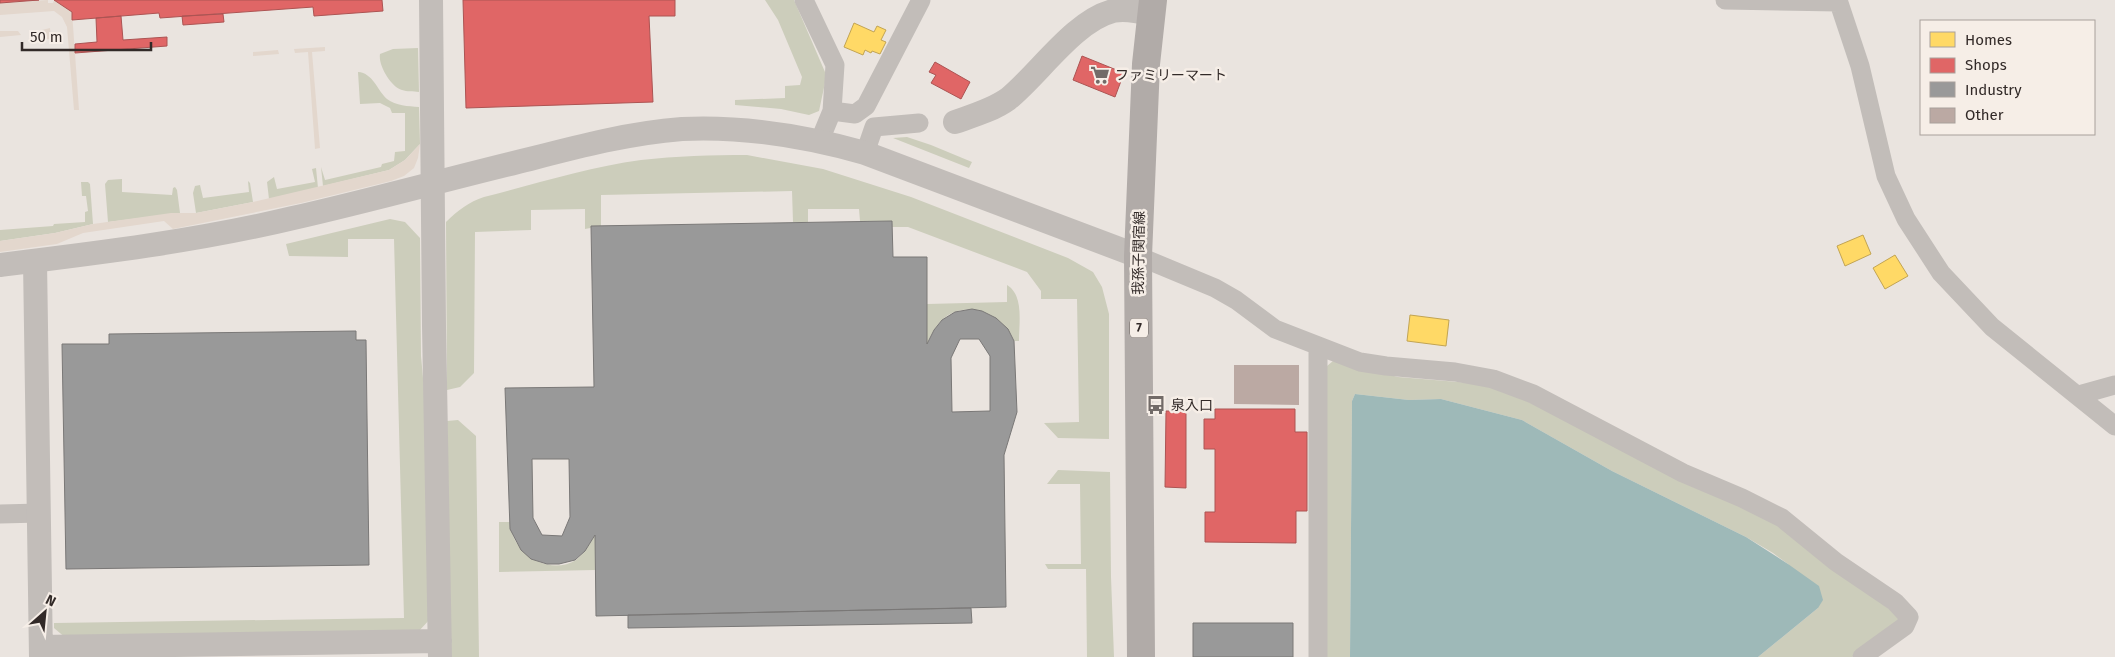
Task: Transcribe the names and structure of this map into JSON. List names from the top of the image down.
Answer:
{
  "streets": {
    "main road": ["我孫子関宿線", "7"]
  },
  "places": {
    "supermarket": ["ファミリーマート"],
    "bus stop": ["泉入口"]
  },
  "legend": [
    "Homes",
    "Shops",
    "Industry",
    "Other"
  ],
  "scale_bar": "50 m",
  "north": "top right"
}
